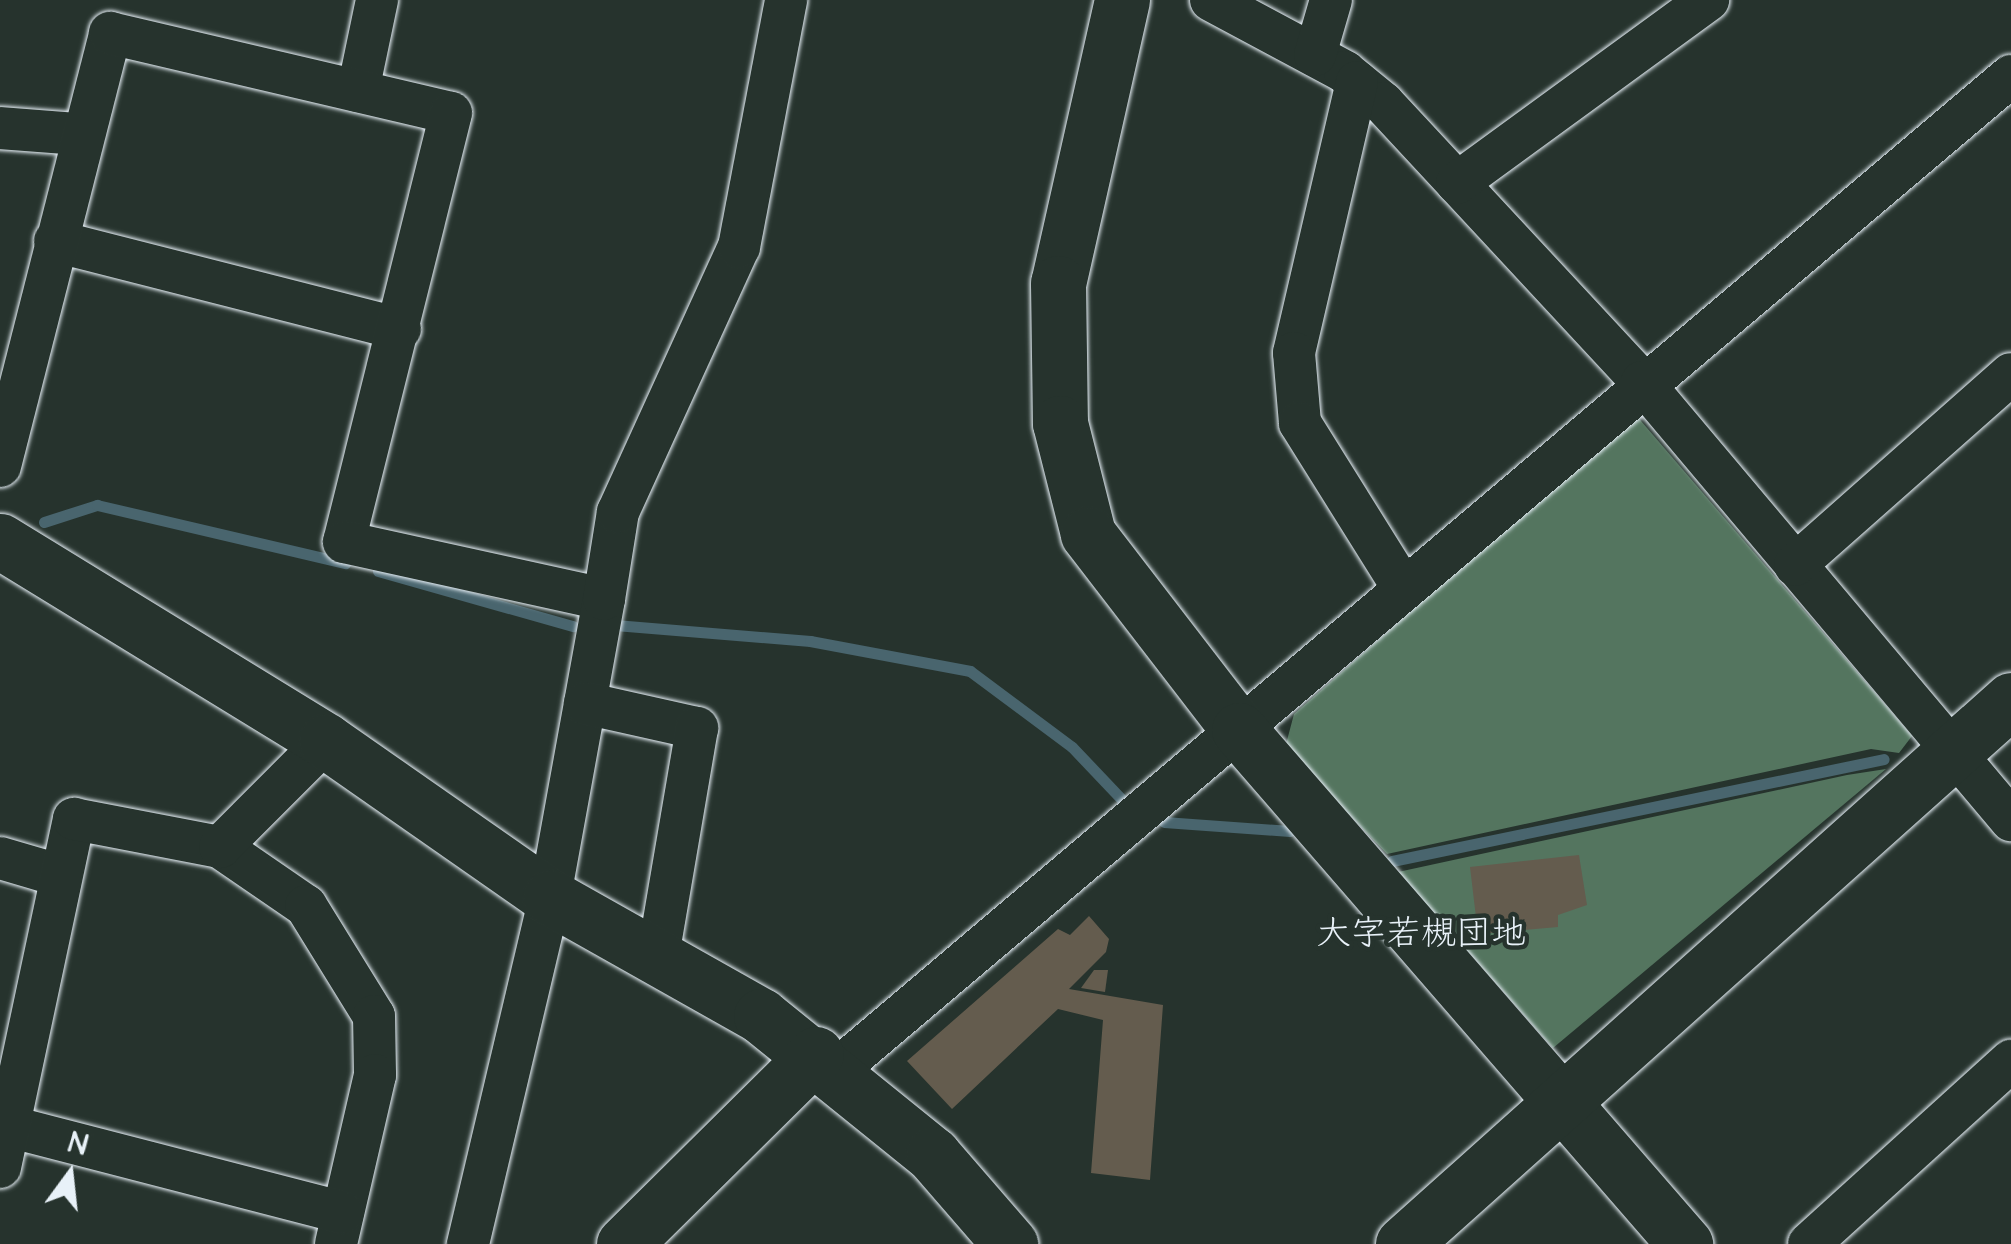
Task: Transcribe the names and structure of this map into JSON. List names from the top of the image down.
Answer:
{
  "districts": ["大字若槻団地"],
  "north": "top"
}
